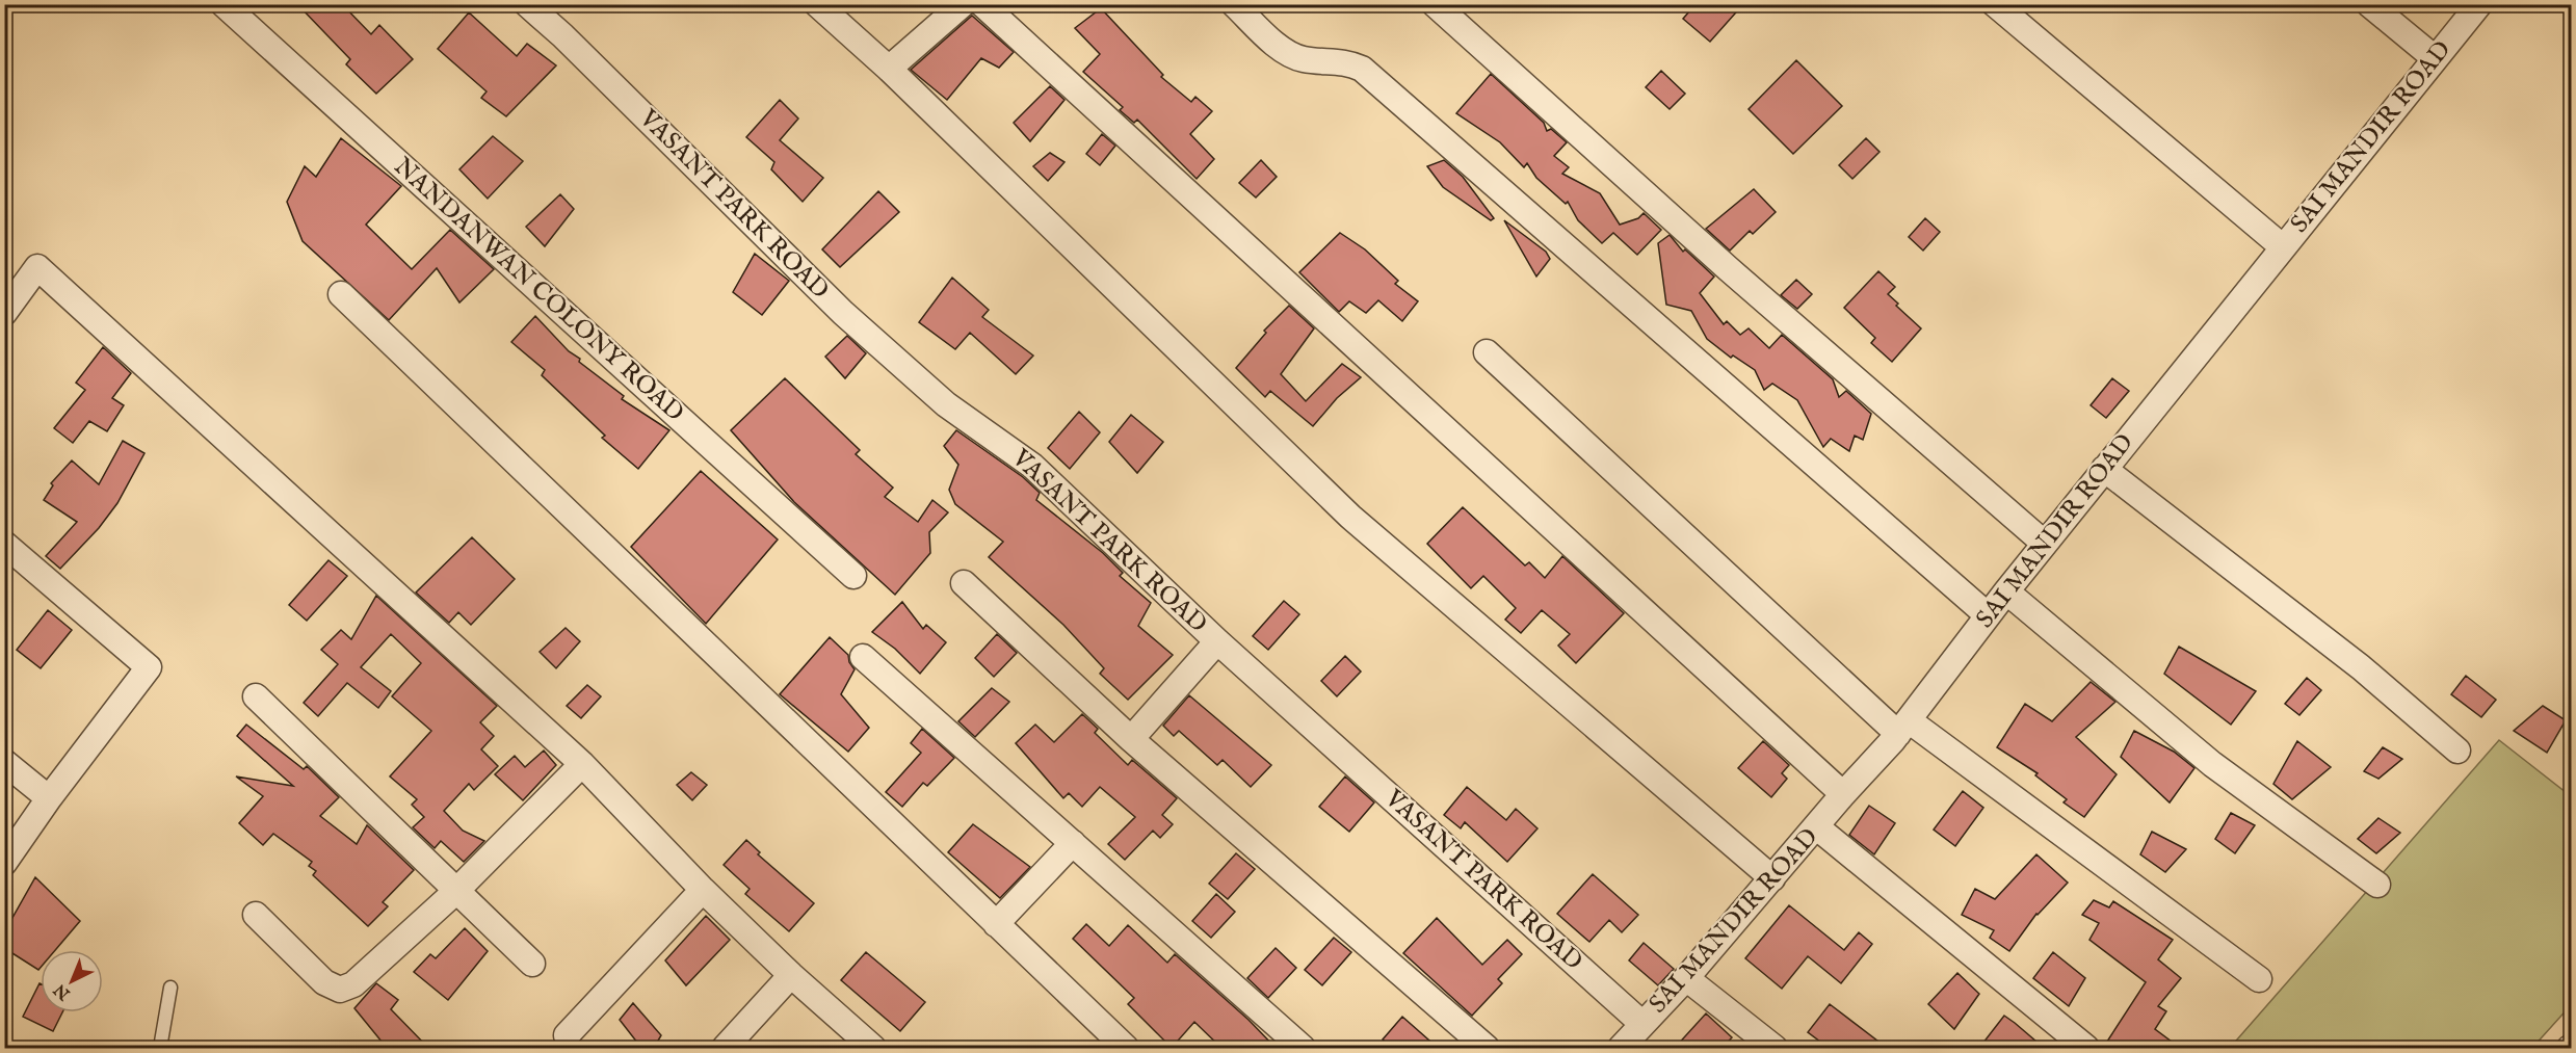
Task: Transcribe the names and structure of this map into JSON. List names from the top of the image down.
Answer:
{
  "streets": {
    "street": ["SAI MANDIR ROAD", "VASANT PARK ROAD", "NANDANWAN COLONY ROAD"]
  },
  "crossings": [
    ["SAI MANDIR ROAD", "VASANT PARK ROAD"]
  ],
  "north": "bottom left"
}
